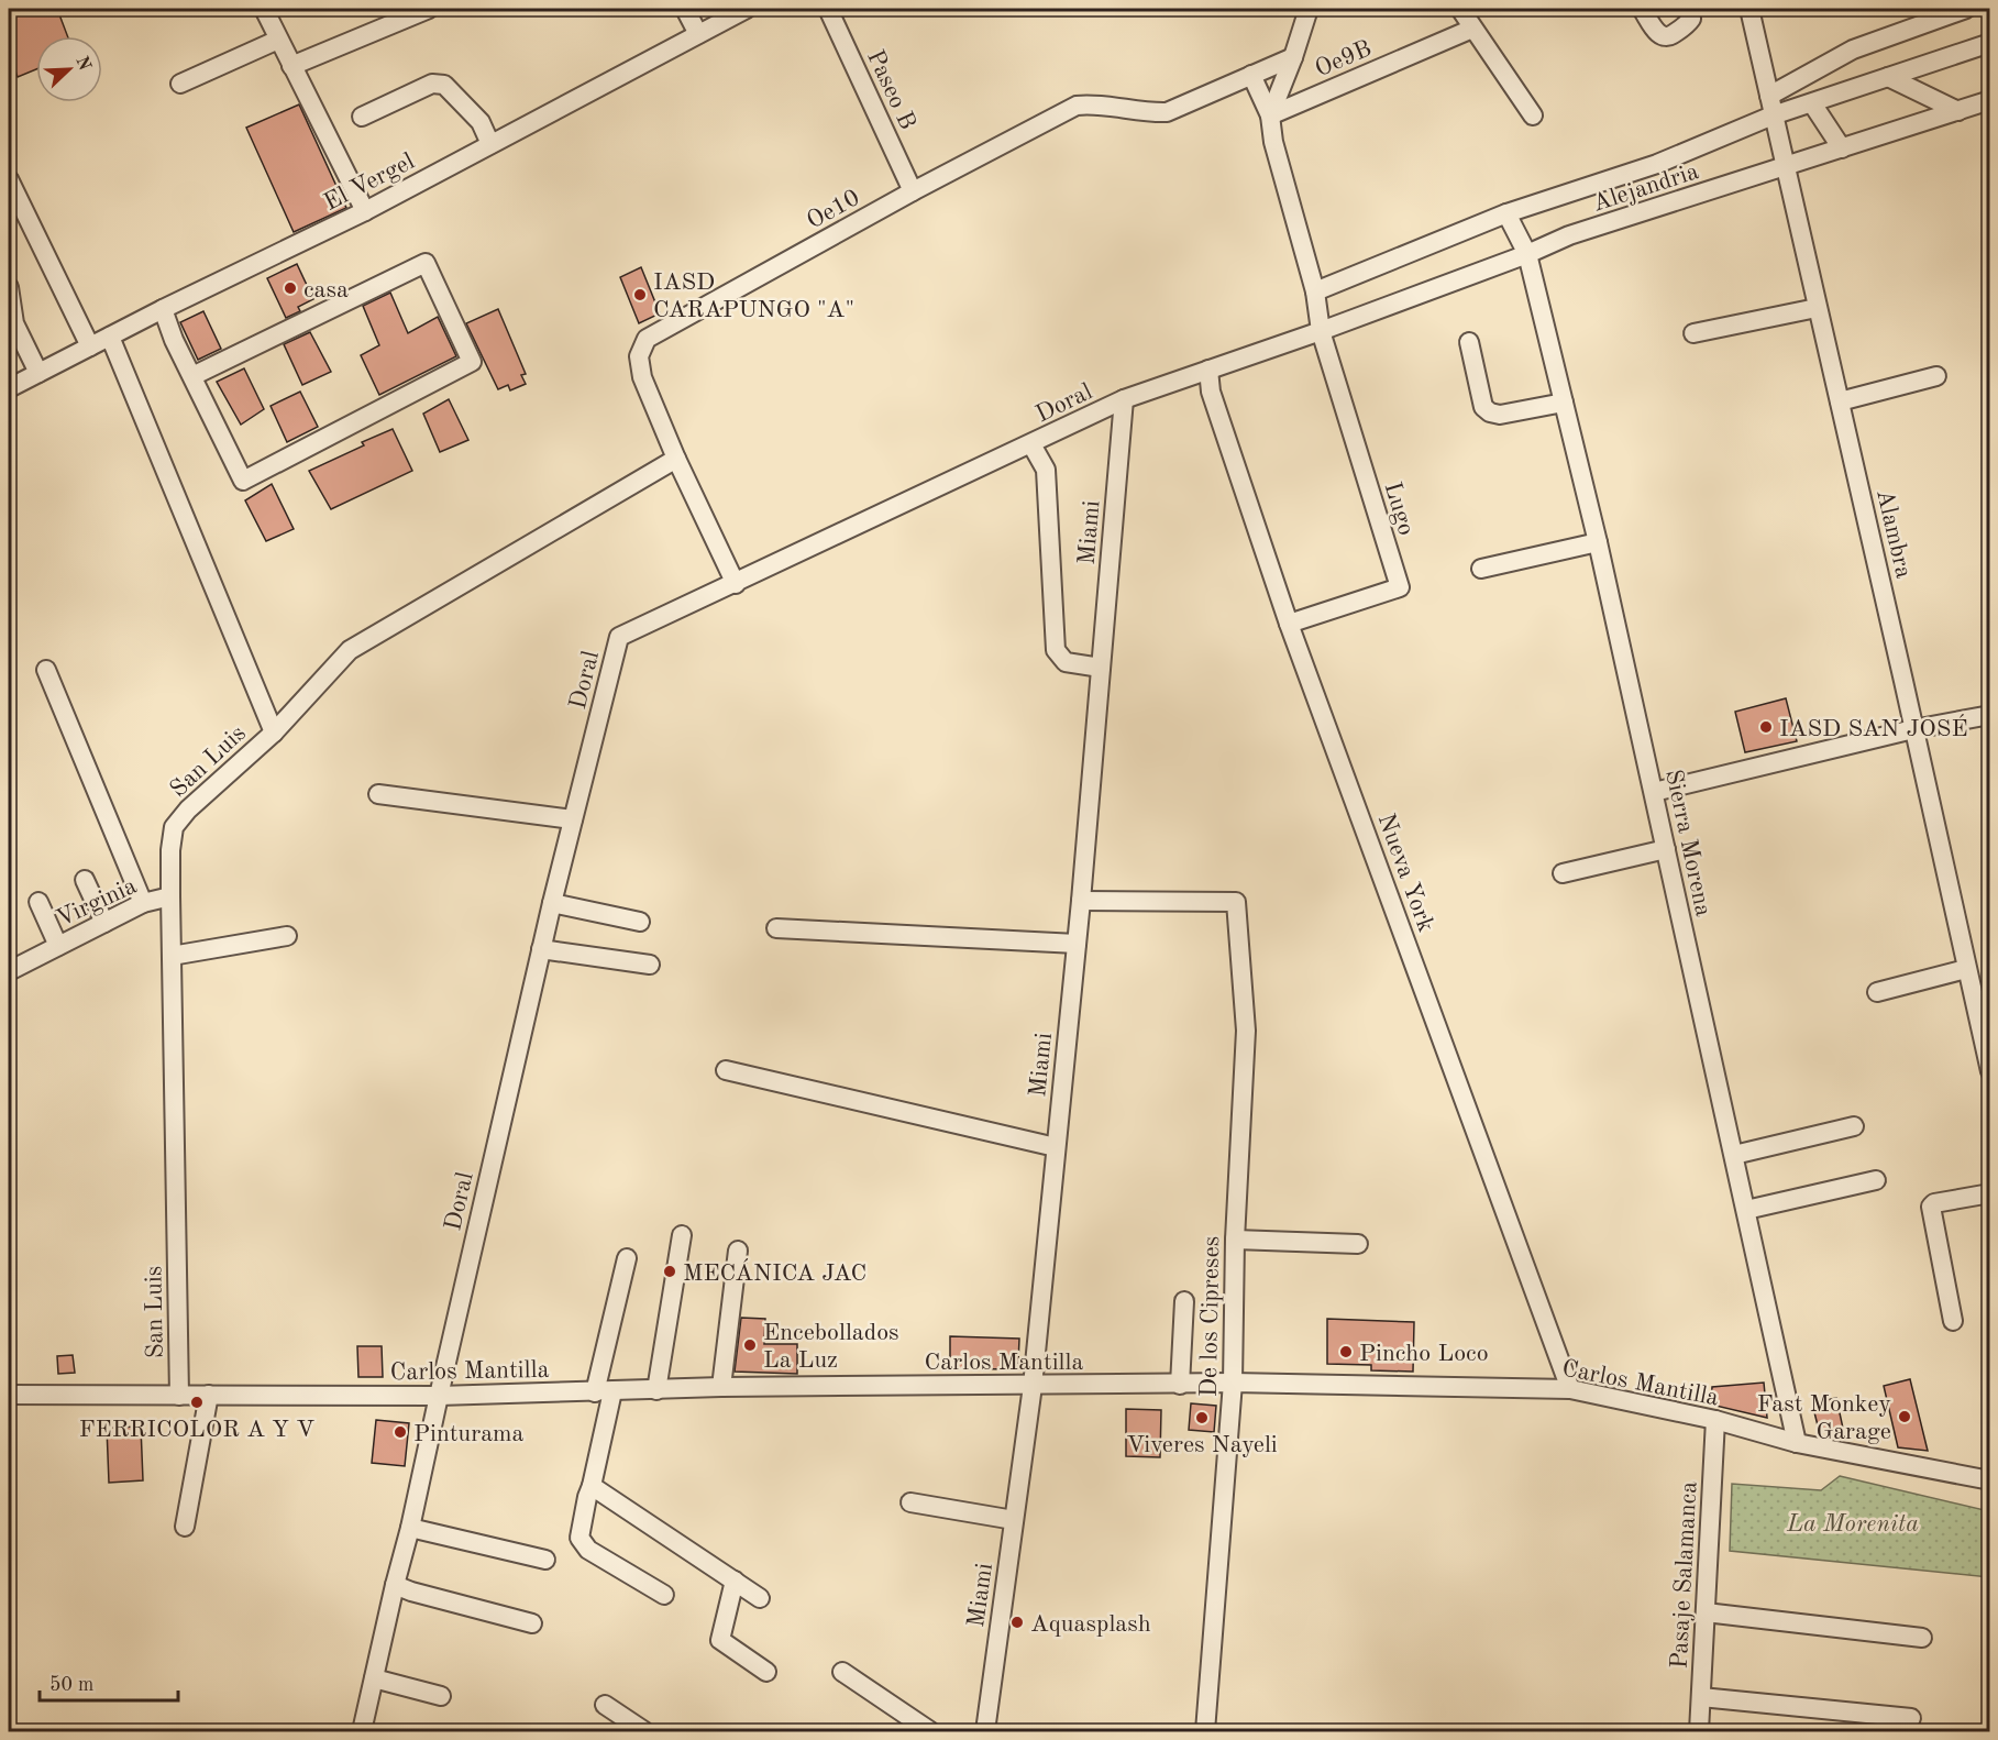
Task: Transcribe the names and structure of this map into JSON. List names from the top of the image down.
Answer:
{
  "streets": {
    "street": [
      "Oe9B",
      "Paseo B",
      "El Vergel",
      "Alejandria",
      "Oe10",
      "Doral",
      "Lugo",
      "Miami",
      "Alambra",
      "San Luis",
      "Sierra Morena",
      "Nueva York",
      "Virginia",
      "De los Cipreses",
      "Carlos Mantilla",
      "Pasaje Salamanca"
    ]
  },
  "crossings": [
    ["Paseo B", "Oe10"],
    ["Alejandria", "Doral"],
    ["Alejandria", "Lugo"],
    ["Alejandria", "Alambra"],
    ["Alejandria", "Sierra Morena"],
    ["Oe10", "Doral"],
    ["Oe10", "San Luis"],
    ["Doral", "Lugo"],
    ["Doral", "Miami"],
    ["Doral", "Nueva York"],
    ["Doral", "Carlos Mantilla"],
    ["Lugo", "Nueva York"],
    ["Miami", "De los Cipreses"],
    ["Miami", "Carlos Mantilla"],
    ["San Luis", "Virginia"],
    ["San Luis", "Carlos Mantilla"],
    ["Sierra Morena", "Carlos Mantilla"],
    ["Nueva York", "Carlos Mantilla"],
    ["De los Cipreses", "Carlos Mantilla"],
    ["Carlos Mantilla", "Pasaje Salamanca"]
  ],
  "parks": ["La Morenita"],
  "places": [
    "casa",
    "IASD CARAPUNGO \"A\"",
    "IASD SAN JOSÉ",
    "MECÁNICA JAC",
    "Encebollados La Luz",
    "Pincho Loco",
    "FERRICOLOR A Y V",
    "Fast Monkey Garage",
    "Viveres Nayeli",
    "Pinturama",
    "Aquasplash"
  ],
  "scale_bar": "50 m",
  "north": "top right"
}
